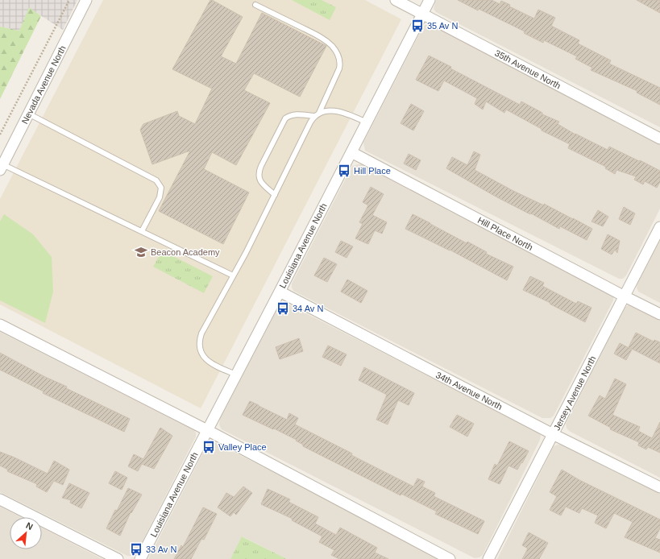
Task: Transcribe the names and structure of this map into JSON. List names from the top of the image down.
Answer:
{
  "streets": {
    "street": [
      "35th Avenue North",
      "Nevada Avenue North",
      "Hill Place North",
      "Louisiana Avenue North",
      "34th Avenue North",
      "Jersey Avenue North"
    ]
  },
  "crossings": [
    ["35th Avenue North", "Louisiana Avenue North"],
    ["Hill Place North", "Louisiana Avenue North"],
    ["Hill Place North", "Jersey Avenue North"],
    ["Louisiana Avenue North", "34th Avenue North"],
    ["34th Avenue North", "Jersey Avenue North"]
  ],
  "places": {
    "bus stop": [
      "35 Av N",
      "Hill Place",
      "34 Av N",
      "Valley Place",
      "33 Av N"
    ],
    "school or university": ["Beacon Academy"]
  },
  "north": "top right"
}
